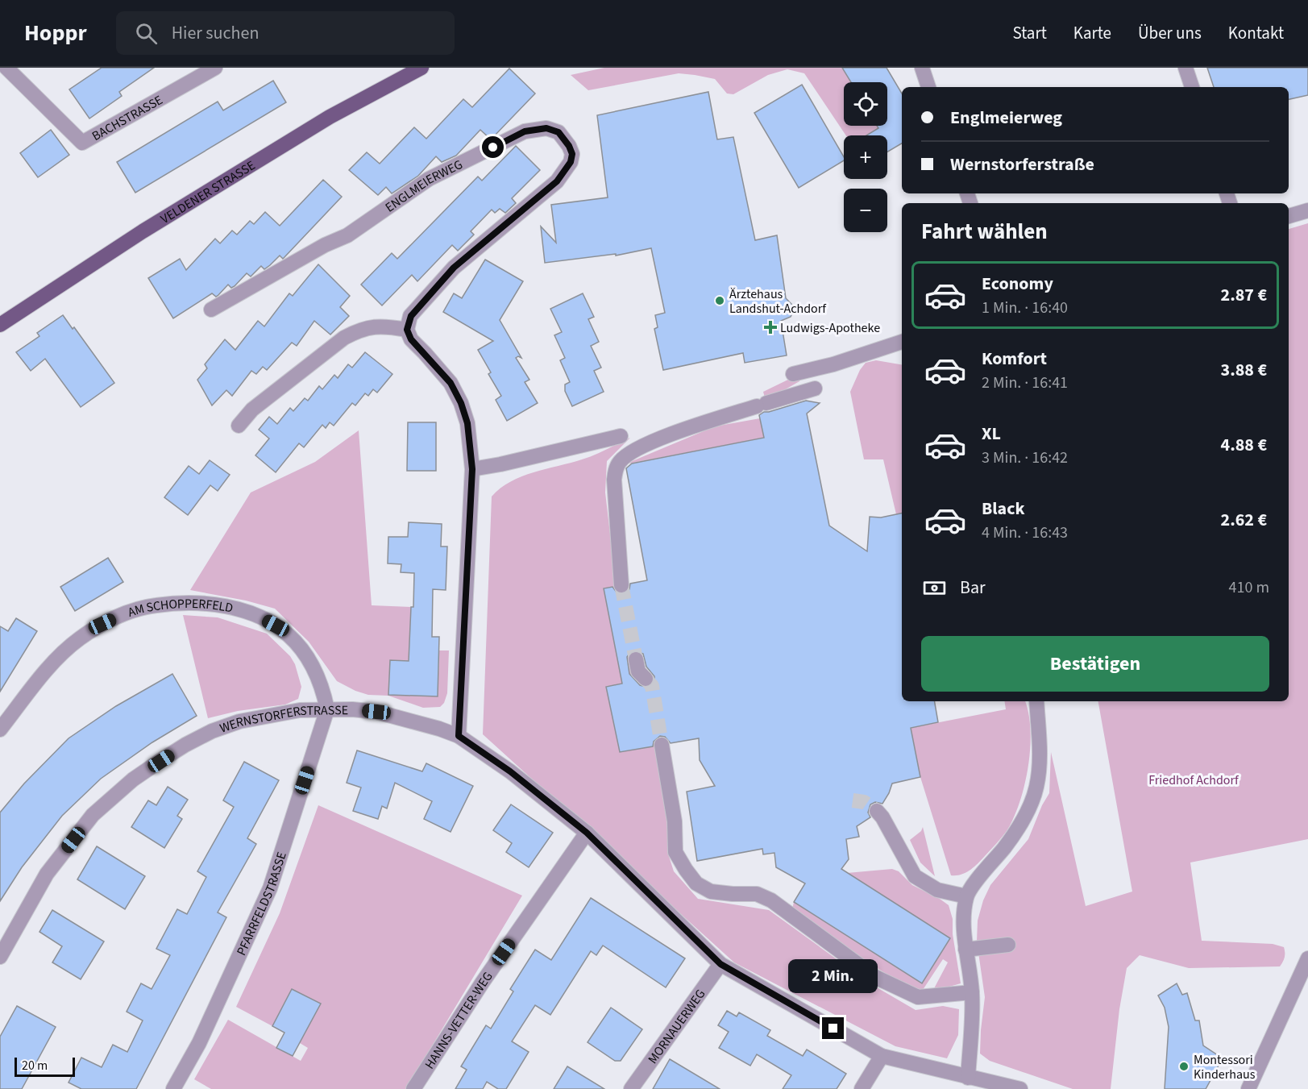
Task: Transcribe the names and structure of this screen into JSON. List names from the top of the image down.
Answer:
{
  "streets": {
    "main road": ["VELDENER STRASSE"],
    "street": [
      "BACHSTRASSE",
      "ENGLMEIERWEG",
      "AM SCHOPPERFELD",
      "WERNSTORFERSTRASSE",
      "PFARRFELDSTRASSE",
      "HANNS-VETTER-WEG",
      "MORNAUERWEG"
    ]
  },
  "crossings": [
    ["AM SCHOPPERFELD", "WERNSTORFERSTRASSE"],
    ["AM SCHOPPERFELD", "PFARRFELDSTRASSE"],
    ["WERNSTORFERSTRASSE", "PFARRFELDSTRASSE"],
    ["WERNSTORFERSTRASSE", "HANNS-VETTER-WEG"],
    ["WERNSTORFERSTRASSE", "MORNAUERWEG"]
  ],
  "parks": ["Friedhof Achdorf"],
  "places": {
    "other": ["Ärztehaus Landshut-Achdorf", "Montessori Kinderhaus"],
    "health": ["Ludwigs-Apotheke"]
  },
  "scale_bar": "20 m",
  "page": {
    "header": "Hoppr",
    "search": "Hier suchen",
    "nav": [
      "Start",
      "Karte",
      "Über uns",
      "Kontakt"
    ],
    "map_buttons": ["+", "−"],
    "banner": ["Englmeierweg", "Wernstorferstraße"],
    "heading": "Fahrt wählen",
    "list": [
      {
        "name": "Economy",
        "note": "1 Min. · 16:40",
        "value": "2.87 €"
      },
      {
        "name": "Komfort",
        "note": "2 Min. · 16:41",
        "value": "3.88 €"
      },
      {
        "name": "XL",
        "note": "3 Min. · 16:42",
        "value": "4.88 €"
      },
      {
        "name": "Black",
        "note": "4 Min. · 16:43",
        "value": "2.62 €"
      }
    ],
    "pay": ["Bar", "410 m"],
    "buttons": "Bestätigen",
    "bubble": "2 Min.",
    "scale": "20 m"
  }
}
